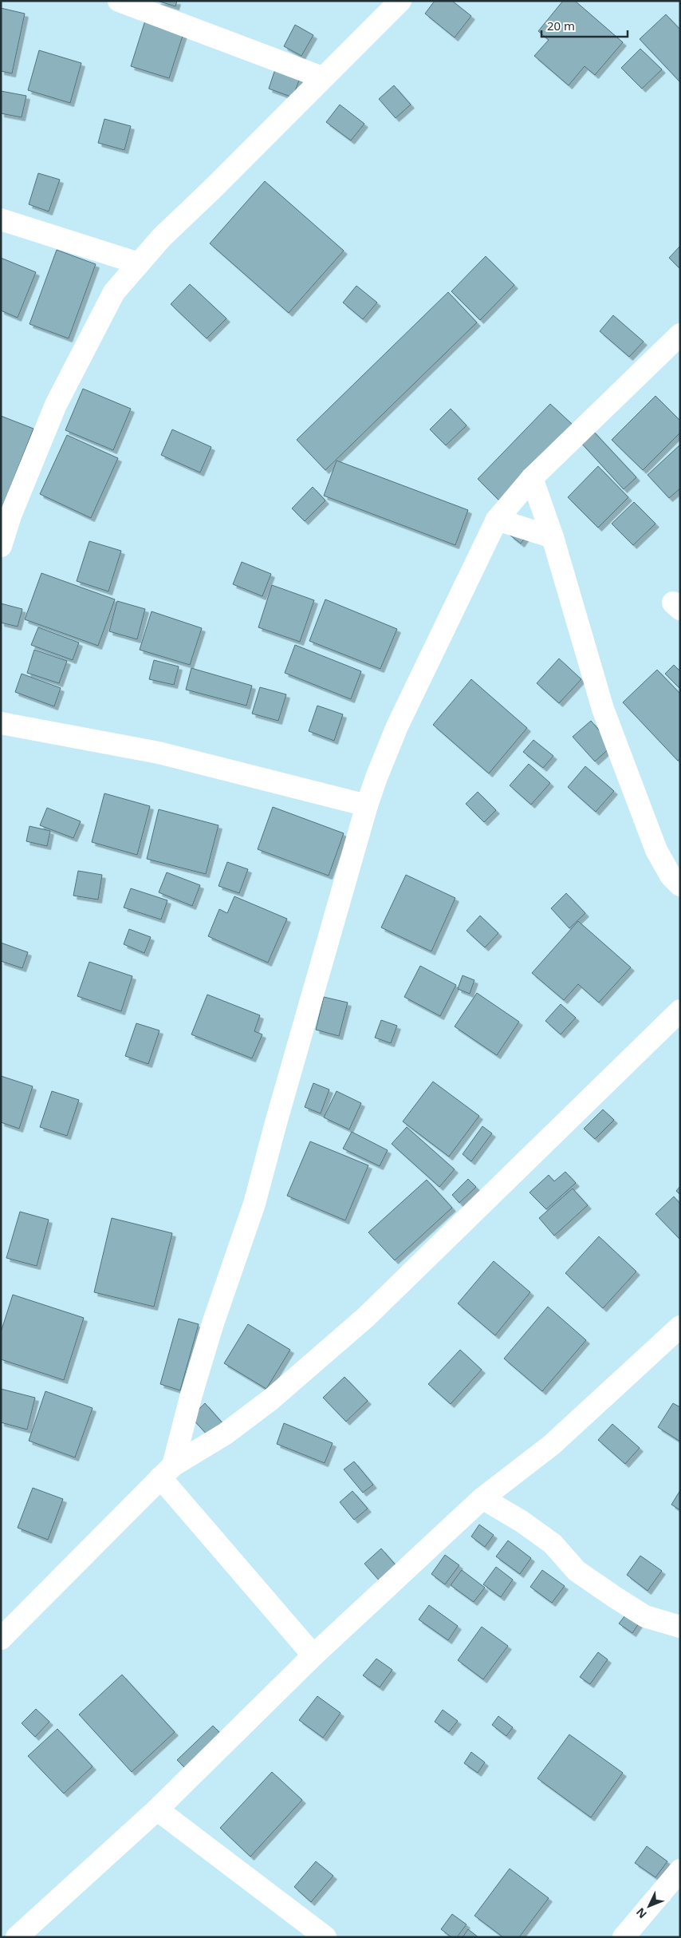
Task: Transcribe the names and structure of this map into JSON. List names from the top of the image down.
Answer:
{
  "scale_bar": "20 m",
  "north": "bottom left"
}
